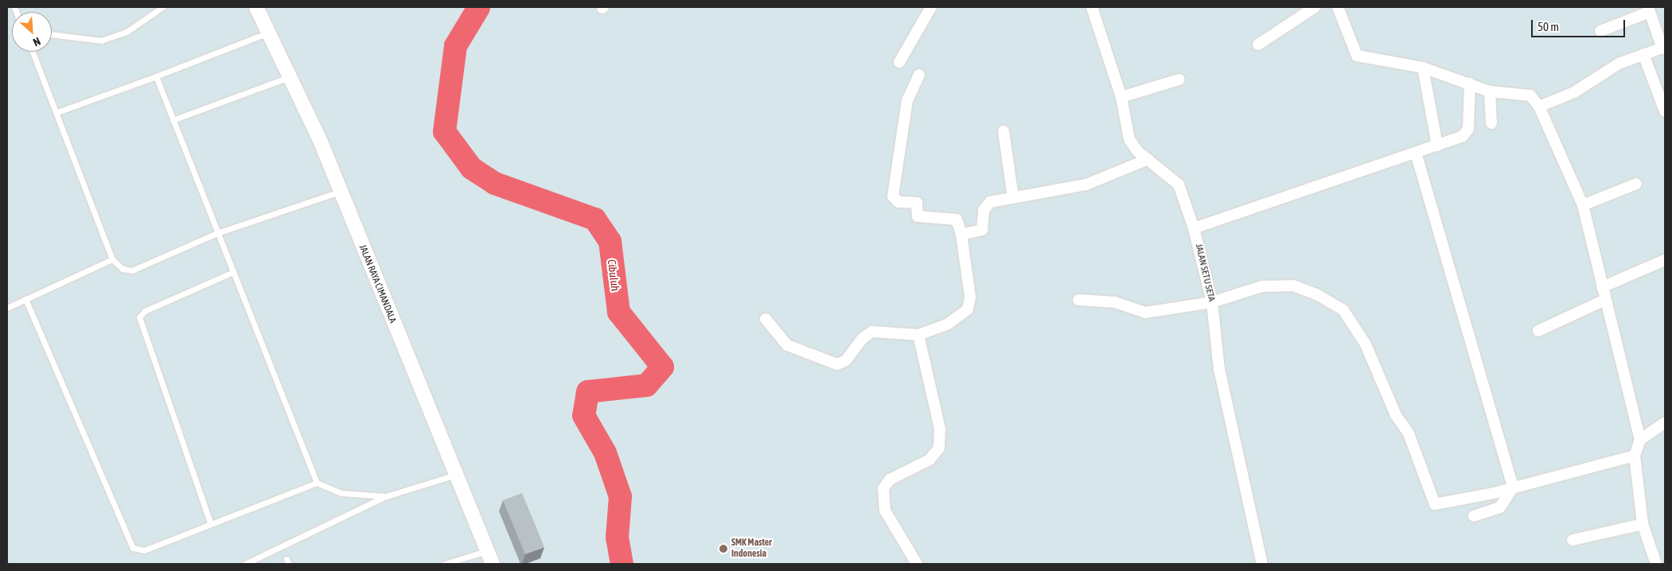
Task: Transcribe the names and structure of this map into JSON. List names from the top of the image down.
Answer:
{
  "streets": {
    "street": ["JALAN SETU SETA", "JALAN RAYA CIMANDALA"]
  },
  "water": ["Cibuluh"],
  "places": ["SMK Master Indonesia"],
  "scale_bar": "50 m",
  "north": "bottom right"
}
